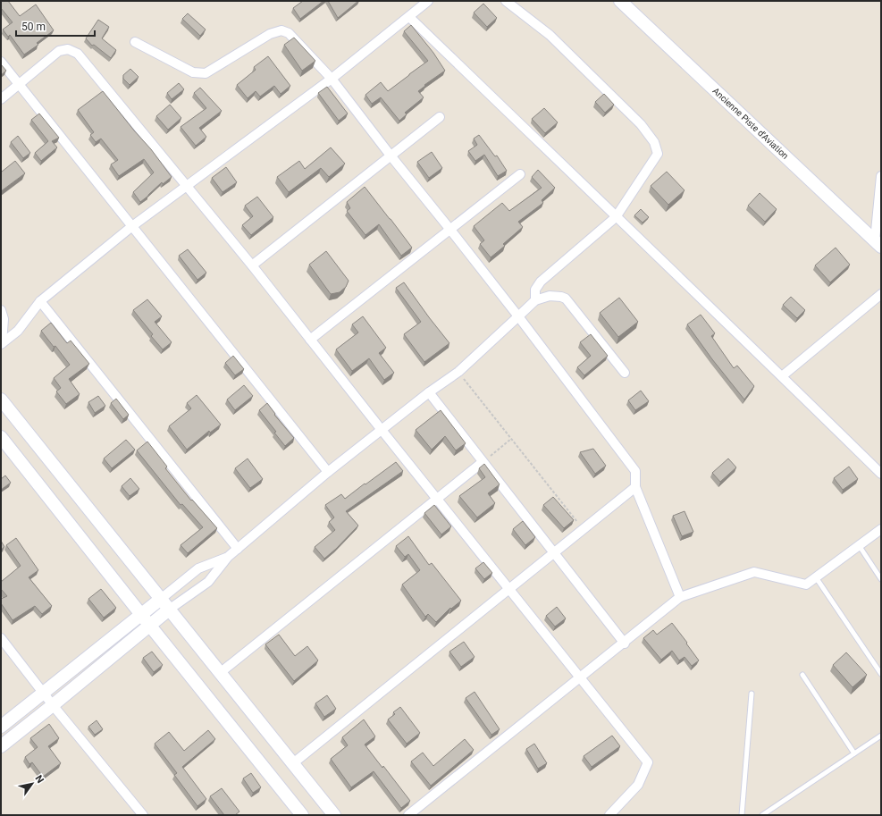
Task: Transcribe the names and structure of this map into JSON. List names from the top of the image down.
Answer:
{
  "streets": {
    "street": ["Ancienne Piste d'Aviation"]
  },
  "scale_bar": "50 m",
  "north": "top right"
}
